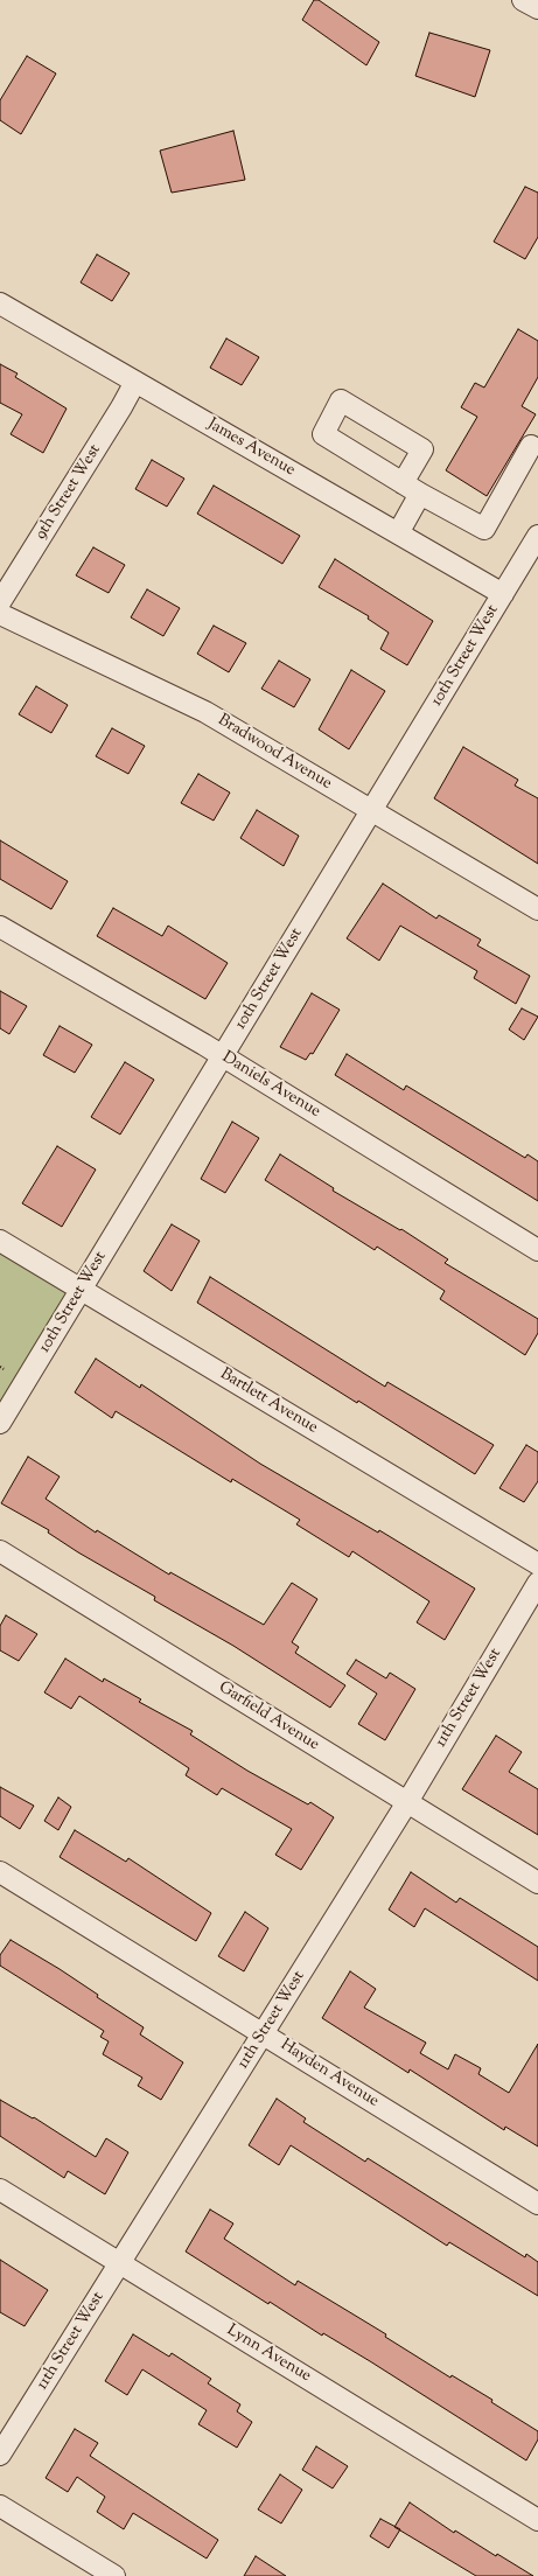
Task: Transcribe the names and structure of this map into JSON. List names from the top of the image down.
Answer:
{
  "streets": {
    "street": [
      "James Avenue",
      "9th Street West",
      "10th Street West",
      "Bradwood Avenue",
      "Daniels Avenue",
      "Bartlett Avenue",
      "11th Street West",
      "Garfield Avenue",
      "Hayden Avenue",
      "Lynn Avenue"
    ]
  },
  "crossings": [
    ["James Avenue", "9th Street West"],
    ["James Avenue", "10th Street West"],
    ["10th Street West", "Bradwood Avenue"],
    ["10th Street West", "Daniels Avenue"],
    ["10th Street West", "Bartlett Avenue"],
    ["11th Street West", "Garfield Avenue"],
    ["11th Street West", "Hayden Avenue"],
    ["11th Street West", "Lynn Avenue"]
  ]
}
